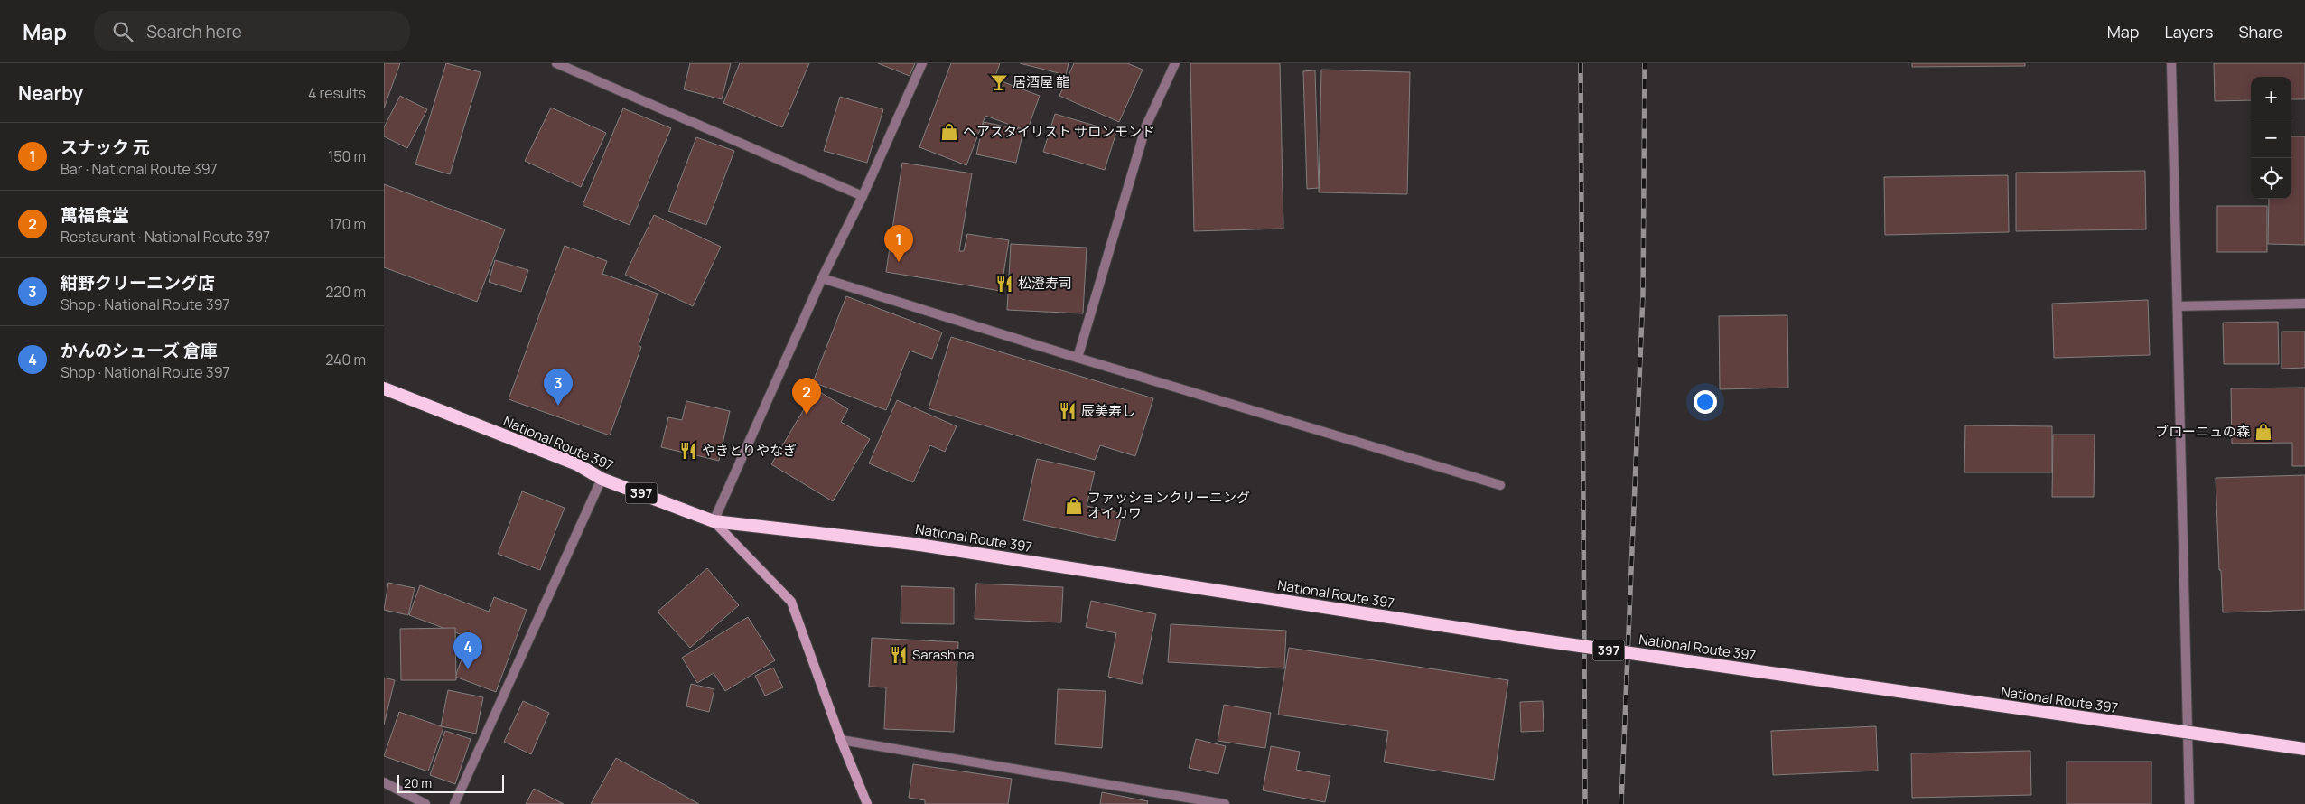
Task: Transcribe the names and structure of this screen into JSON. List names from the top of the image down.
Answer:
{
  "streets": {
    "highway": ["National Route 397", "397"]
  },
  "places": {
    "bar": ["居酒屋 龍"],
    "shop": ["ヘアスタイリスト サロンモンド", "ブローニュの森", "ファッションクリーニング オイカワ"],
    "restaurant": [
      "松澄寿司",
      "辰美寿し",
      "やきとりやなぎ",
      "Sarashina"
    ]
  },
  "scale_bar": "20 m",
  "page": {
    "header": "Map",
    "search": "Search here",
    "nav": ["Map", "Layers", "Share"],
    "heading": ["Nearby", "4 results"],
    "map_buttons": ["+", "−"],
    "list": [
      {
        "mark": "1",
        "name": "スナック 元",
        "note": "Bar · National Route 397",
        "value": "150 m"
      },
      {
        "mark": "2",
        "name": "萬福食堂",
        "note": "Restaurant · National Route 397",
        "value": "170 m"
      },
      {
        "mark": "3",
        "name": "紺野クリーニング店",
        "note": "Shop · National Route 397",
        "value": "220 m"
      },
      {
        "mark": "4",
        "name": "かんのシューズ 倉庫",
        "note": "Shop · National Route 397",
        "value": "240 m"
      }
    ],
    "pins": [
      "1",
      "3",
      "2",
      "4"
    ],
    "scale": "20 m"
  }
}
